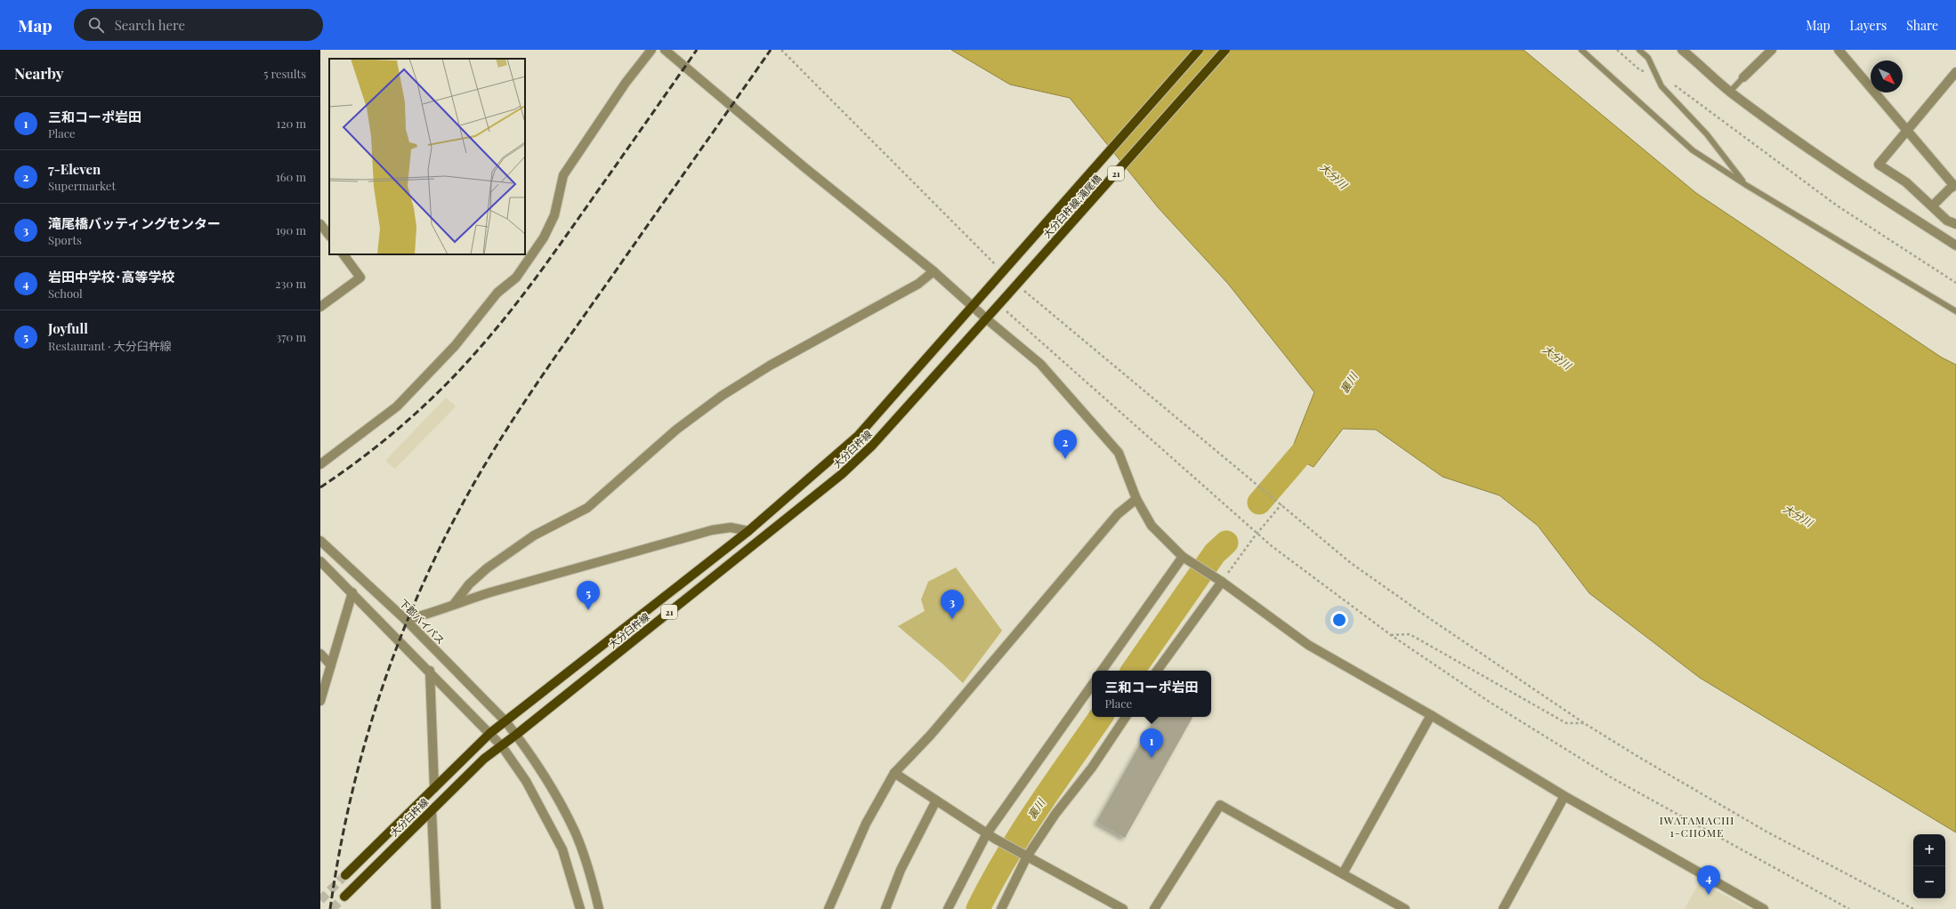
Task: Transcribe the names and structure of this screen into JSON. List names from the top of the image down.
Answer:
{
  "streets": {
    "main road": ["21", "大分臼杵線;滝尾橋", "大分臼杵線"],
    "street": ["下郡バイパス"]
  },
  "crossings": [
    ["21", "大分臼杵線;滝尾橋"],
    ["21", "大分臼杵線"],
    ["大分臼杵線;滝尾橋", "大分臼杵線"],
    ["大分臼杵線", "下郡バイパス"]
  ],
  "districts": ["IWATAMACHI 1-CHOME"],
  "water": ["大分川", "裏川"],
  "north": "bottom right",
  "page": {
    "header": "Map",
    "search": "Search here",
    "nav": ["Map", "Layers", "Share"],
    "heading": ["Nearby", "5 results"],
    "list": [
      {
        "mark": "1",
        "name": "三和コーポ岩田",
        "note": "Place",
        "value": "120 m"
      },
      {
        "mark": "2",
        "name": "7-Eleven",
        "note": "Supermarket",
        "value": "160 m"
      },
      {
        "mark": "3",
        "name": "滝尾橋バッティングセンター",
        "note": "Sports",
        "value": "190 m"
      },
      {
        "mark": "4",
        "name": "岩田中学校･高等学校",
        "note": "School",
        "value": "230 m"
      },
      {
        "mark": "5",
        "name": "Joyfull",
        "note": "Restaurant · 大分臼杵線",
        "value": "370 m"
      }
    ],
    "pins": [
      "2",
      "5",
      "3",
      "1",
      "4"
    ],
    "popup": ["三和コーポ岩田", "Place"],
    "map_buttons": ["+", "−"]
  }
}
